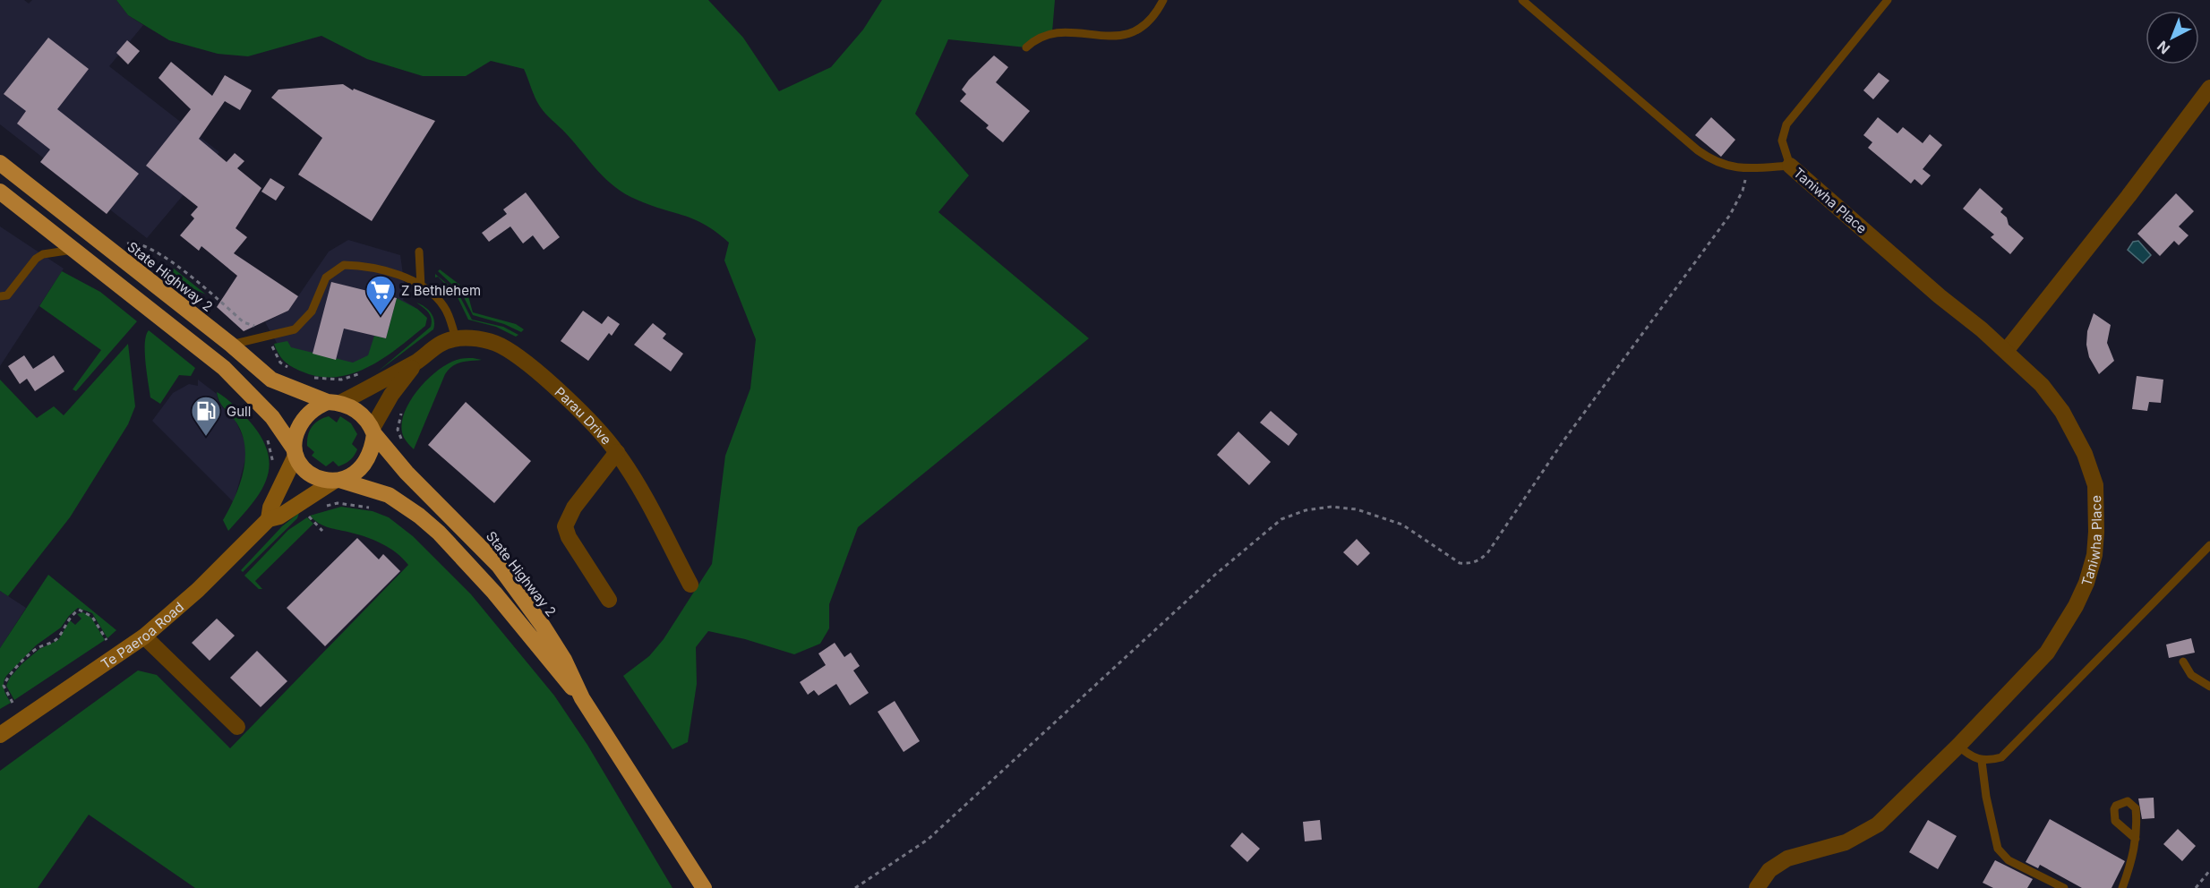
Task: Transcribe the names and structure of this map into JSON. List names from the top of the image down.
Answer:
{
  "streets": {
    "highway": ["State Highway 2"],
    "street": ["Taniwha Place", "Parau Drive", "Te Paeroa Road"]
  },
  "crossings": [
    ["State Highway 2", "Te Paeroa Road"]
  ],
  "places": {
    "supermarket": ["Z Bethlehem"],
    "fuel station": ["Gull"]
  },
  "north": "bottom left"
}
